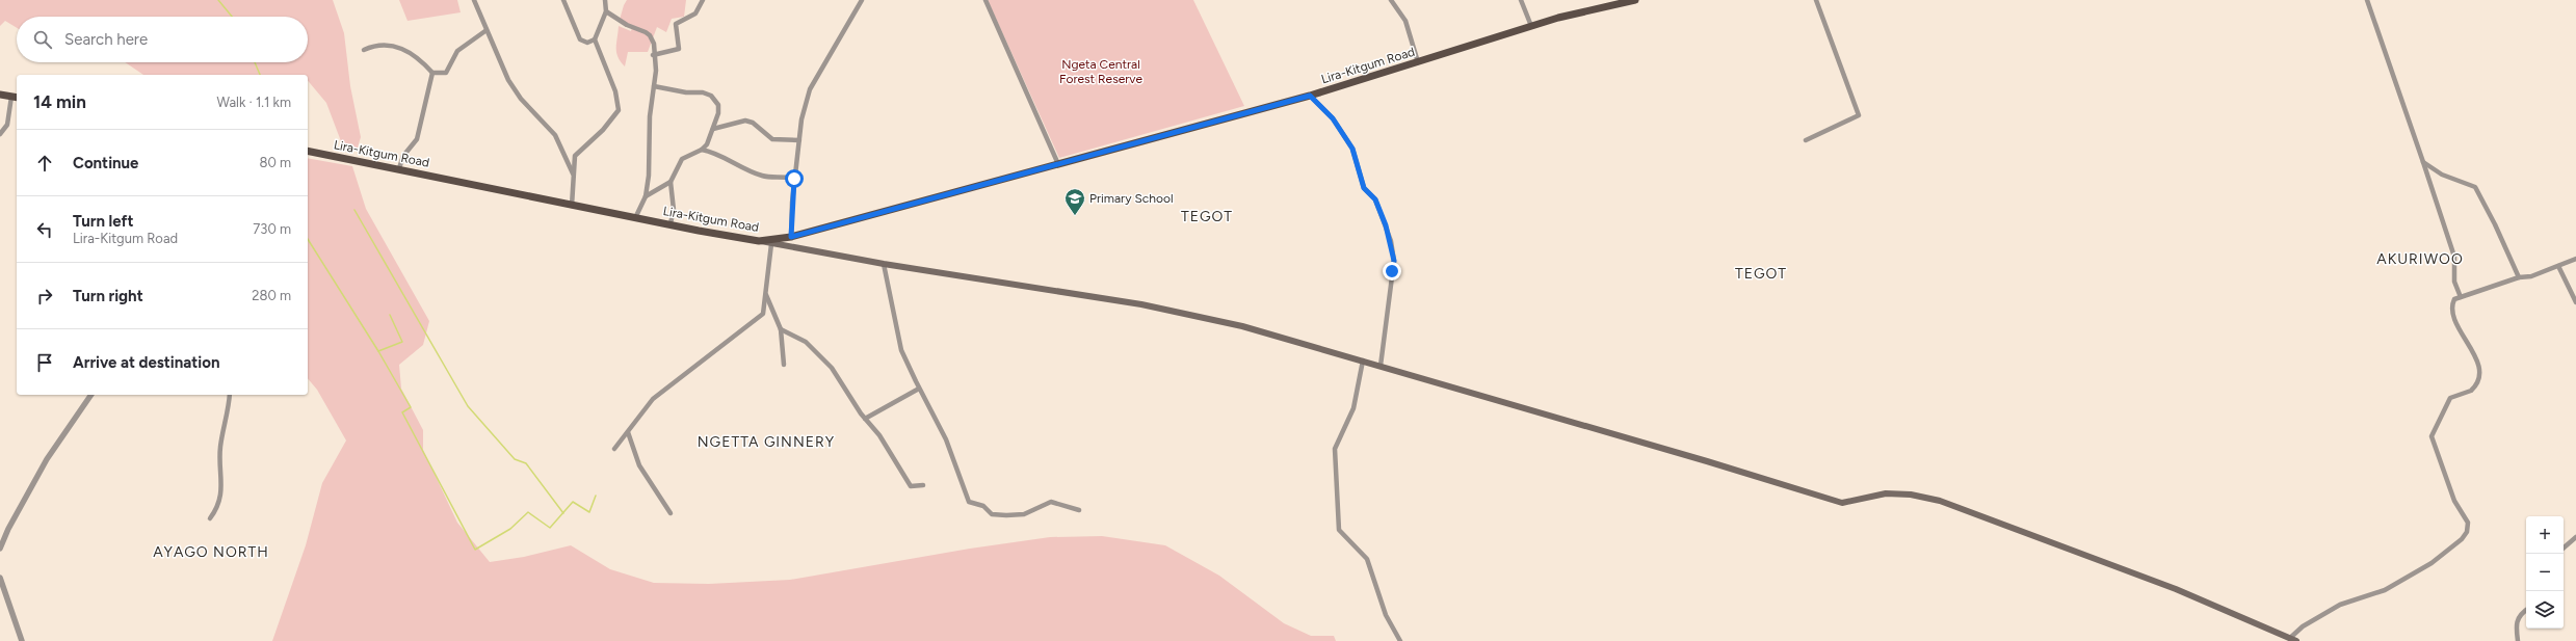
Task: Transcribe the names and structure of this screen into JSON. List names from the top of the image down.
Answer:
{
  "streets": {
    "main road": ["Lira-Kitgum Road"]
  },
  "districts": [
    "TEGOT",
    "AKURIWOO",
    "TEGOT",
    "NGETTA GINNERY",
    "AYAGO NORTH"
  ],
  "parks": ["Ngeta Central Forest Reserve"],
  "places": {
    "school or university": ["Primary School"]
  },
  "page": {
    "search": "Search here",
    "heading": ["14 min", "Walk · 1.1 km"],
    "list": [
      ["Continue", "80 m"],
      ["Turn left", "Lira-Kitgum Road", "730 m"],
      ["Turn right", "280 m"],
      "Arrive at destination"
    ],
    "map_buttons": ["+", "−"]
  }
}
